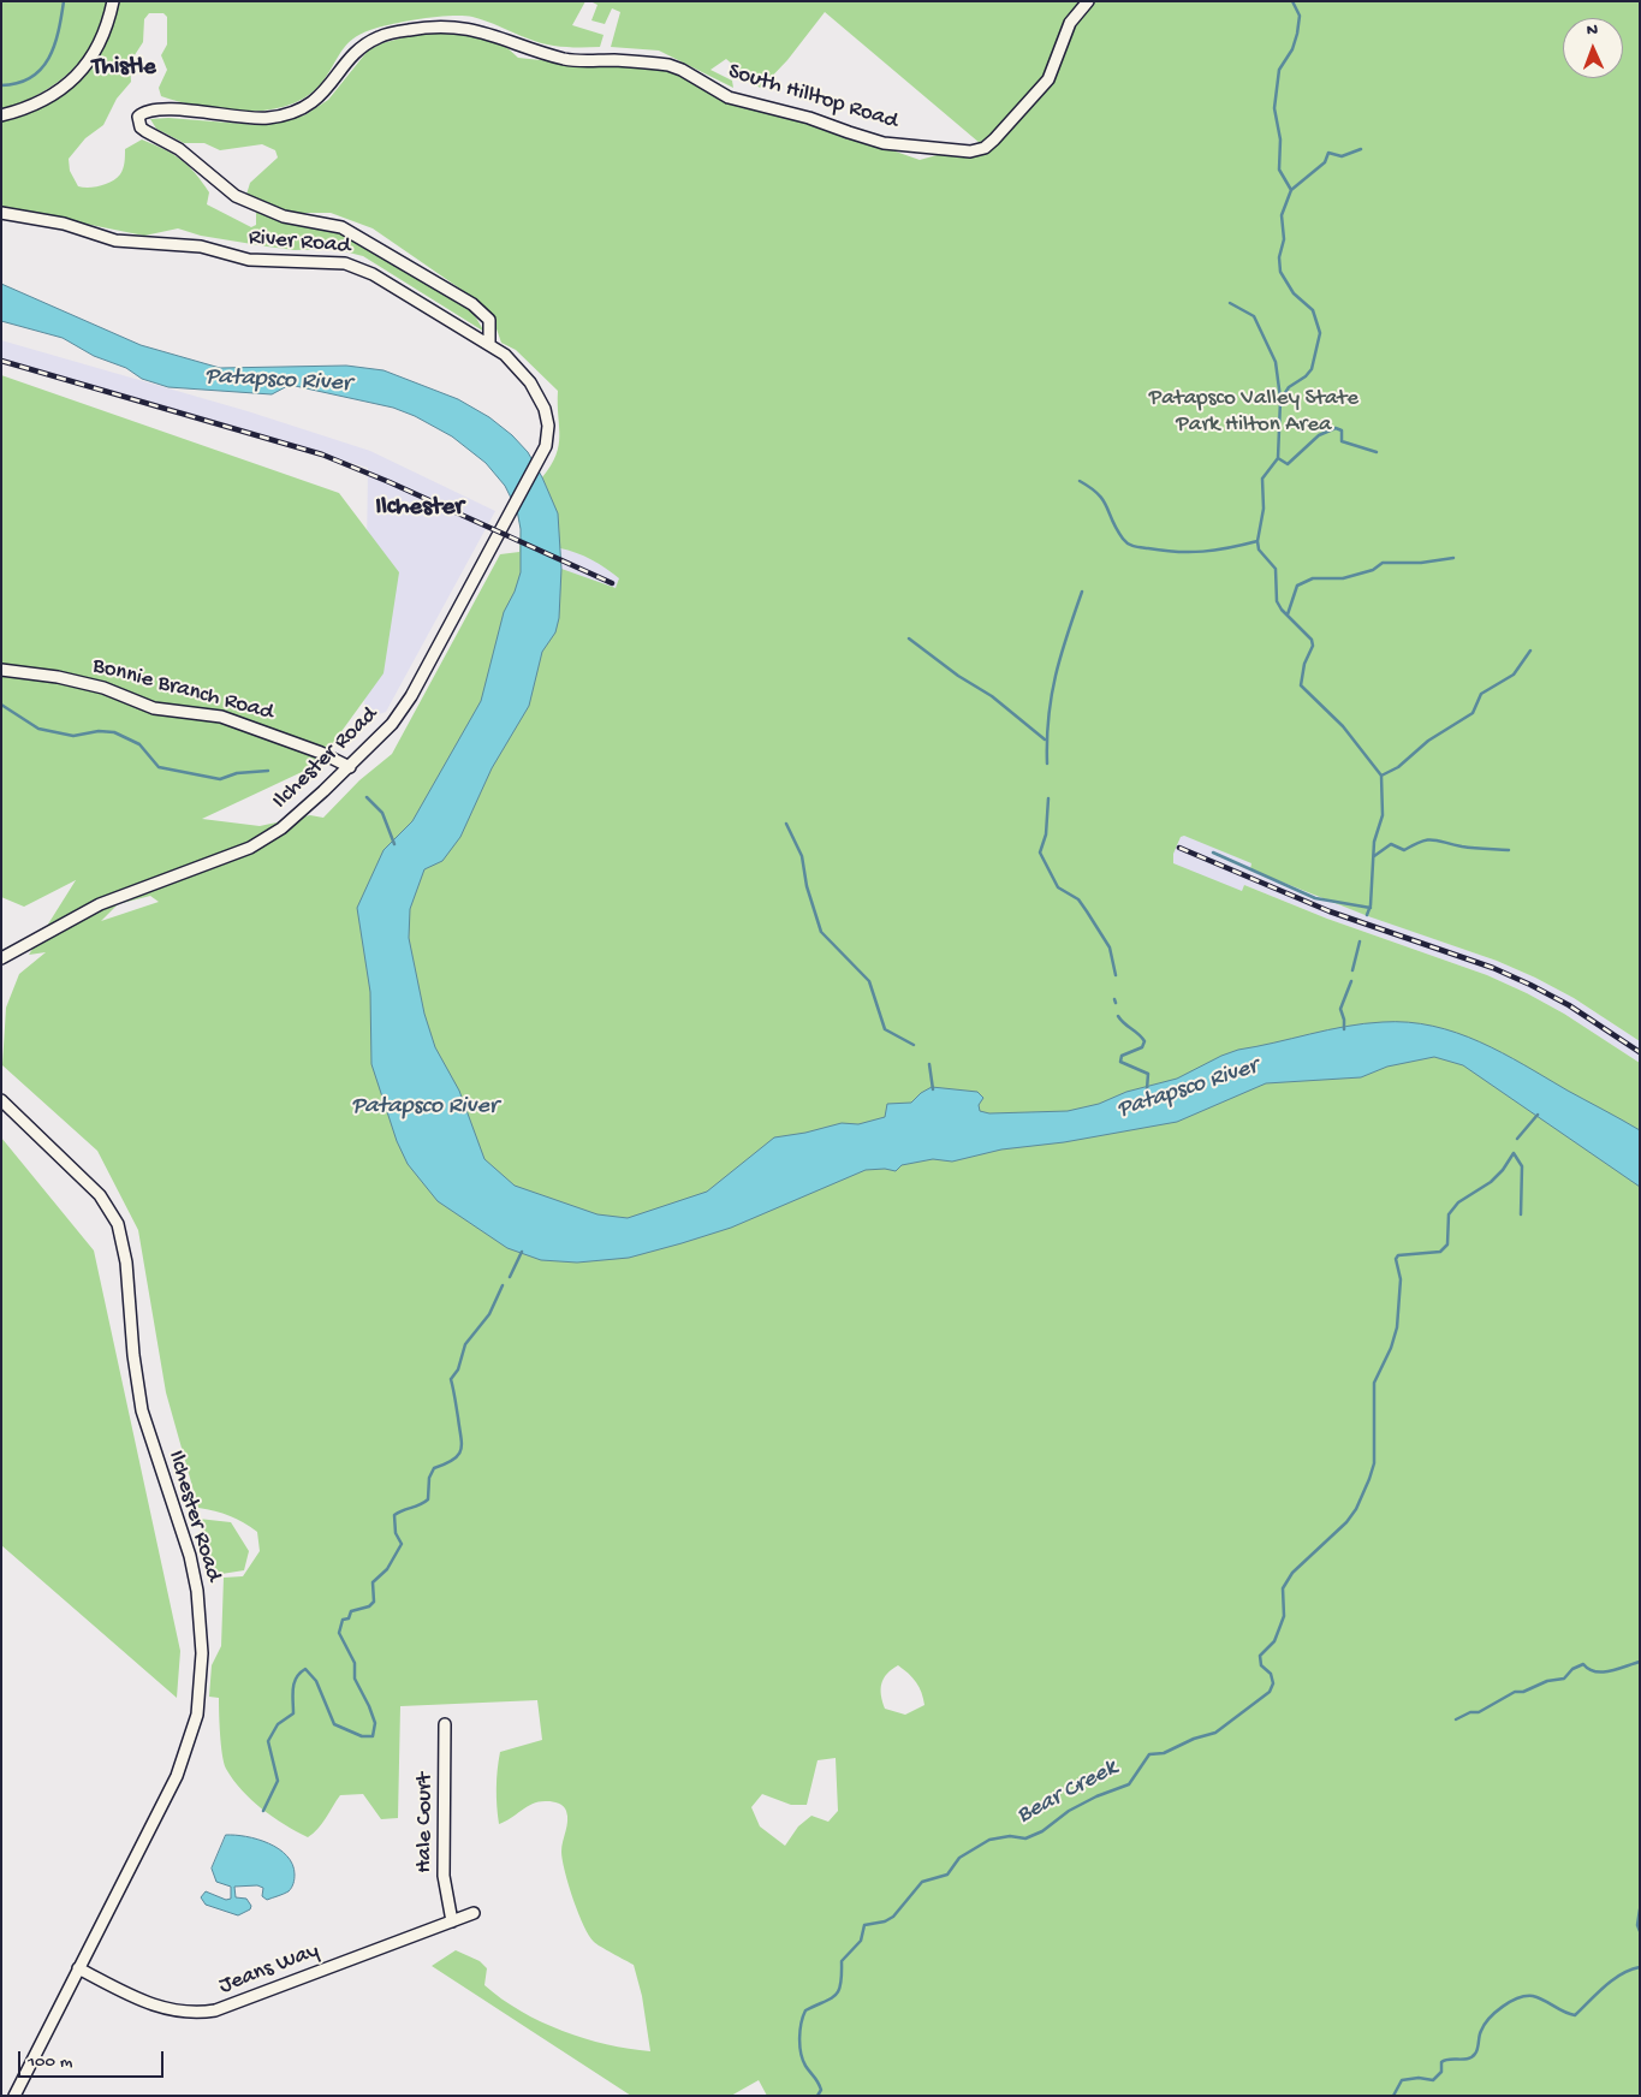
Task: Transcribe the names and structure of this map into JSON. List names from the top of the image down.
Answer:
{
  "streets": {
    "street": [
      "South Hilltop Road",
      "River Road",
      "Bonnie Branch Road",
      "Ilchester Road",
      "Hale Court",
      "Jeans Way"
    ]
  },
  "crossings": [
    ["South Hilltop Road", "River Road"],
    ["River Road", "Ilchester Road"],
    ["Bonnie Branch Road", "Ilchester Road"],
    ["Ilchester Road", "Jeans Way"],
    ["Hale Court", "Jeans Way"]
  ],
  "districts": ["Thistle", "Ilchester"],
  "water": ["Patapsco River", "Bear Creek"],
  "parks": ["Patapsco Valley State Park Hilton Area"],
  "scale_bar": "100 m",
  "north": "top"
}
